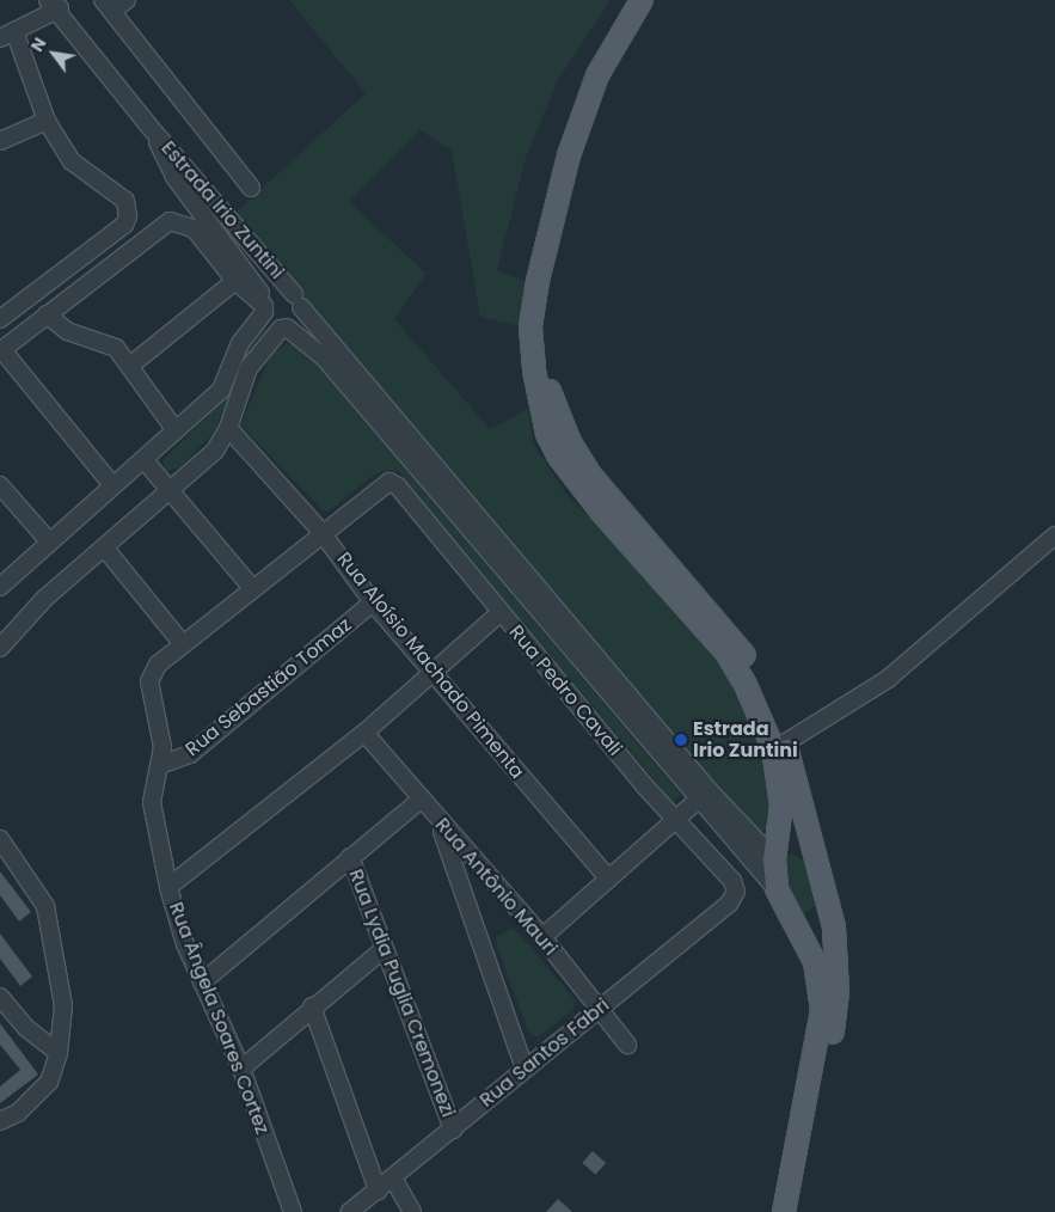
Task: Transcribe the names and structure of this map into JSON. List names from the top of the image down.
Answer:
{
  "streets": {
    "street": [
      "Estrada Irio Zuntini",
      "Rua Aloísio Machado Pimenta",
      "Rua Sebastião Tomaz",
      "Rua Pedro Cavali",
      "Rua Antônio Mauri",
      "Rua Lydia Puglia Cremonezi",
      "Rua Ângela Soares Cortez",
      "Rua Santos Fabri"
    ]
  },
  "crossings": [
    ["Rua Aloísio Machado Pimenta", "Rua Sebastião Tomaz"],
    ["Rua Aloísio Machado Pimenta", "Rua Pedro Cavali"],
    ["Rua Sebastião Tomaz", "Rua Ângela Soares Cortez"],
    ["Rua Pedro Cavali", "Rua Santos Fabri"],
    ["Rua Antônio Mauri", "Rua Santos Fabri"],
    ["Rua Lydia Puglia Cremonezi", "Rua Santos Fabri"]
  ],
  "places": ["Estrada Irio Zuntini"],
  "north": "top left"
}
